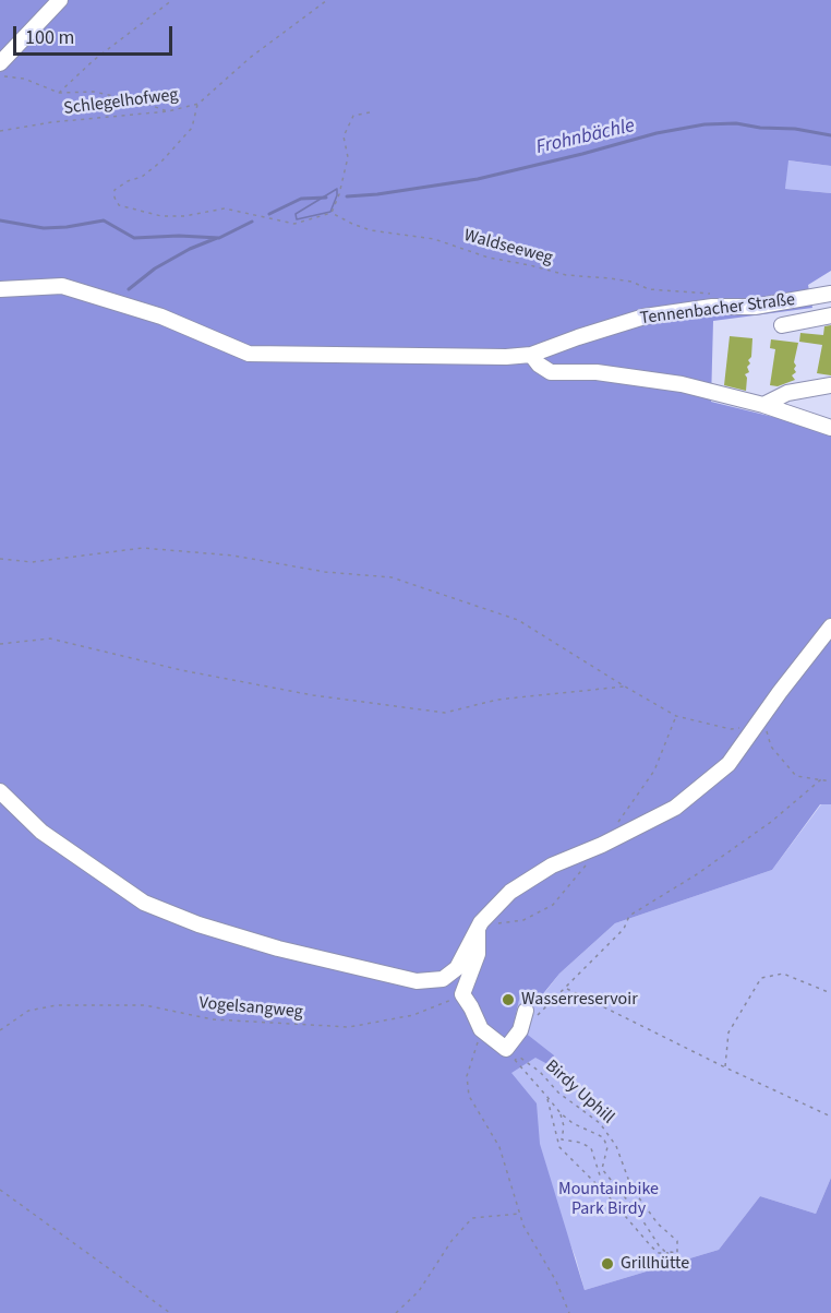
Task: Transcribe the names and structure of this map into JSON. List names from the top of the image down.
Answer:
{
  "streets": {
    "street": ["Tennenbacher Straße"],
    "path": [
      "Schlegelhofweg",
      "Waldseeweg",
      "Vogelsangweg",
      "Birdy Uphill"
    ]
  },
  "water": ["Frohnbächle"],
  "parks": ["Mountainbike Park Birdy"],
  "places": ["Wasserreservoir", "Grillhütte"],
  "scale_bar": "100 m"
}
